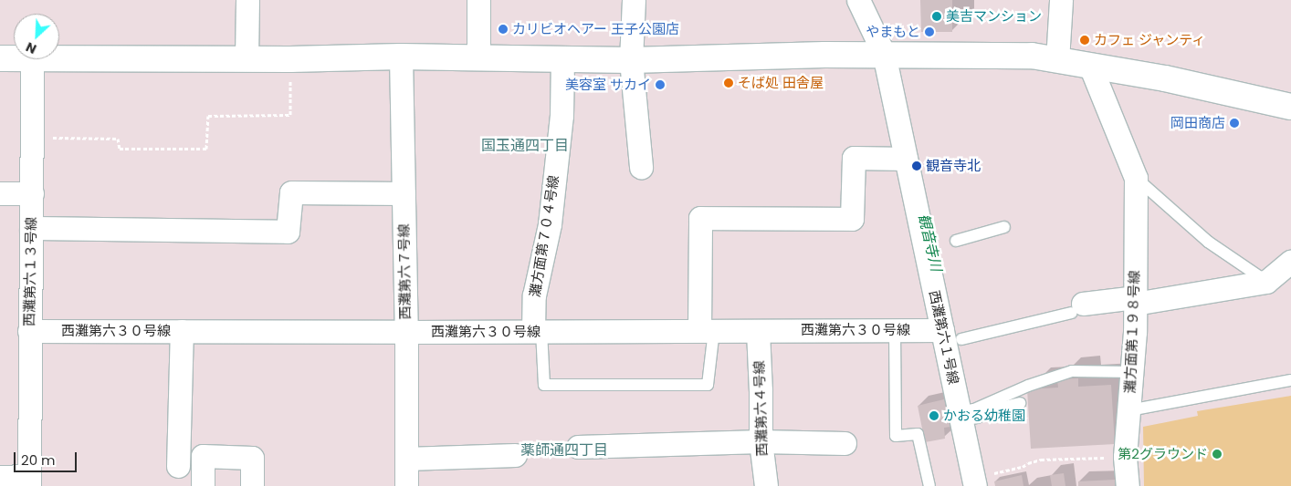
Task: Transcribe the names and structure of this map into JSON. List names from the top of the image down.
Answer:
{
  "streets": {
    "street": [
      "灘方面第７０４号線",
      "西灘第六１３号線",
      "西灘第六７号線",
      "西灘第六３０号線",
      "灘方面第１９８号線",
      "西灘第六１号線",
      "西灘第六４号線"
    ]
  },
  "crossings": [
    ["灘方面第７０４号線", "西灘第六３０号線"],
    ["西灘第六１３号線", "西灘第六３０号線"],
    ["西灘第六７号線", "西灘第六３０号線"],
    ["西灘第六３０号線", "西灘第六１号線"],
    ["西灘第六３０号線", "西灘第六４号線"]
  ],
  "districts": ["国玉通四丁目", "薬師通四丁目"],
  "water": ["観音寺川"],
  "places": [
    "美吉マンション",
    "カリビオヘアー 王子公園店",
    "やまもと",
    "カフェ ジャンティ",
    "そば処 田舎屋",
    "美容室 サカイ",
    "岡田商店",
    "観音寺北",
    "かおる幼稚園",
    "第2グラウンド"
  ],
  "scale_bar": "20 m",
  "north": "bottom left"
}
